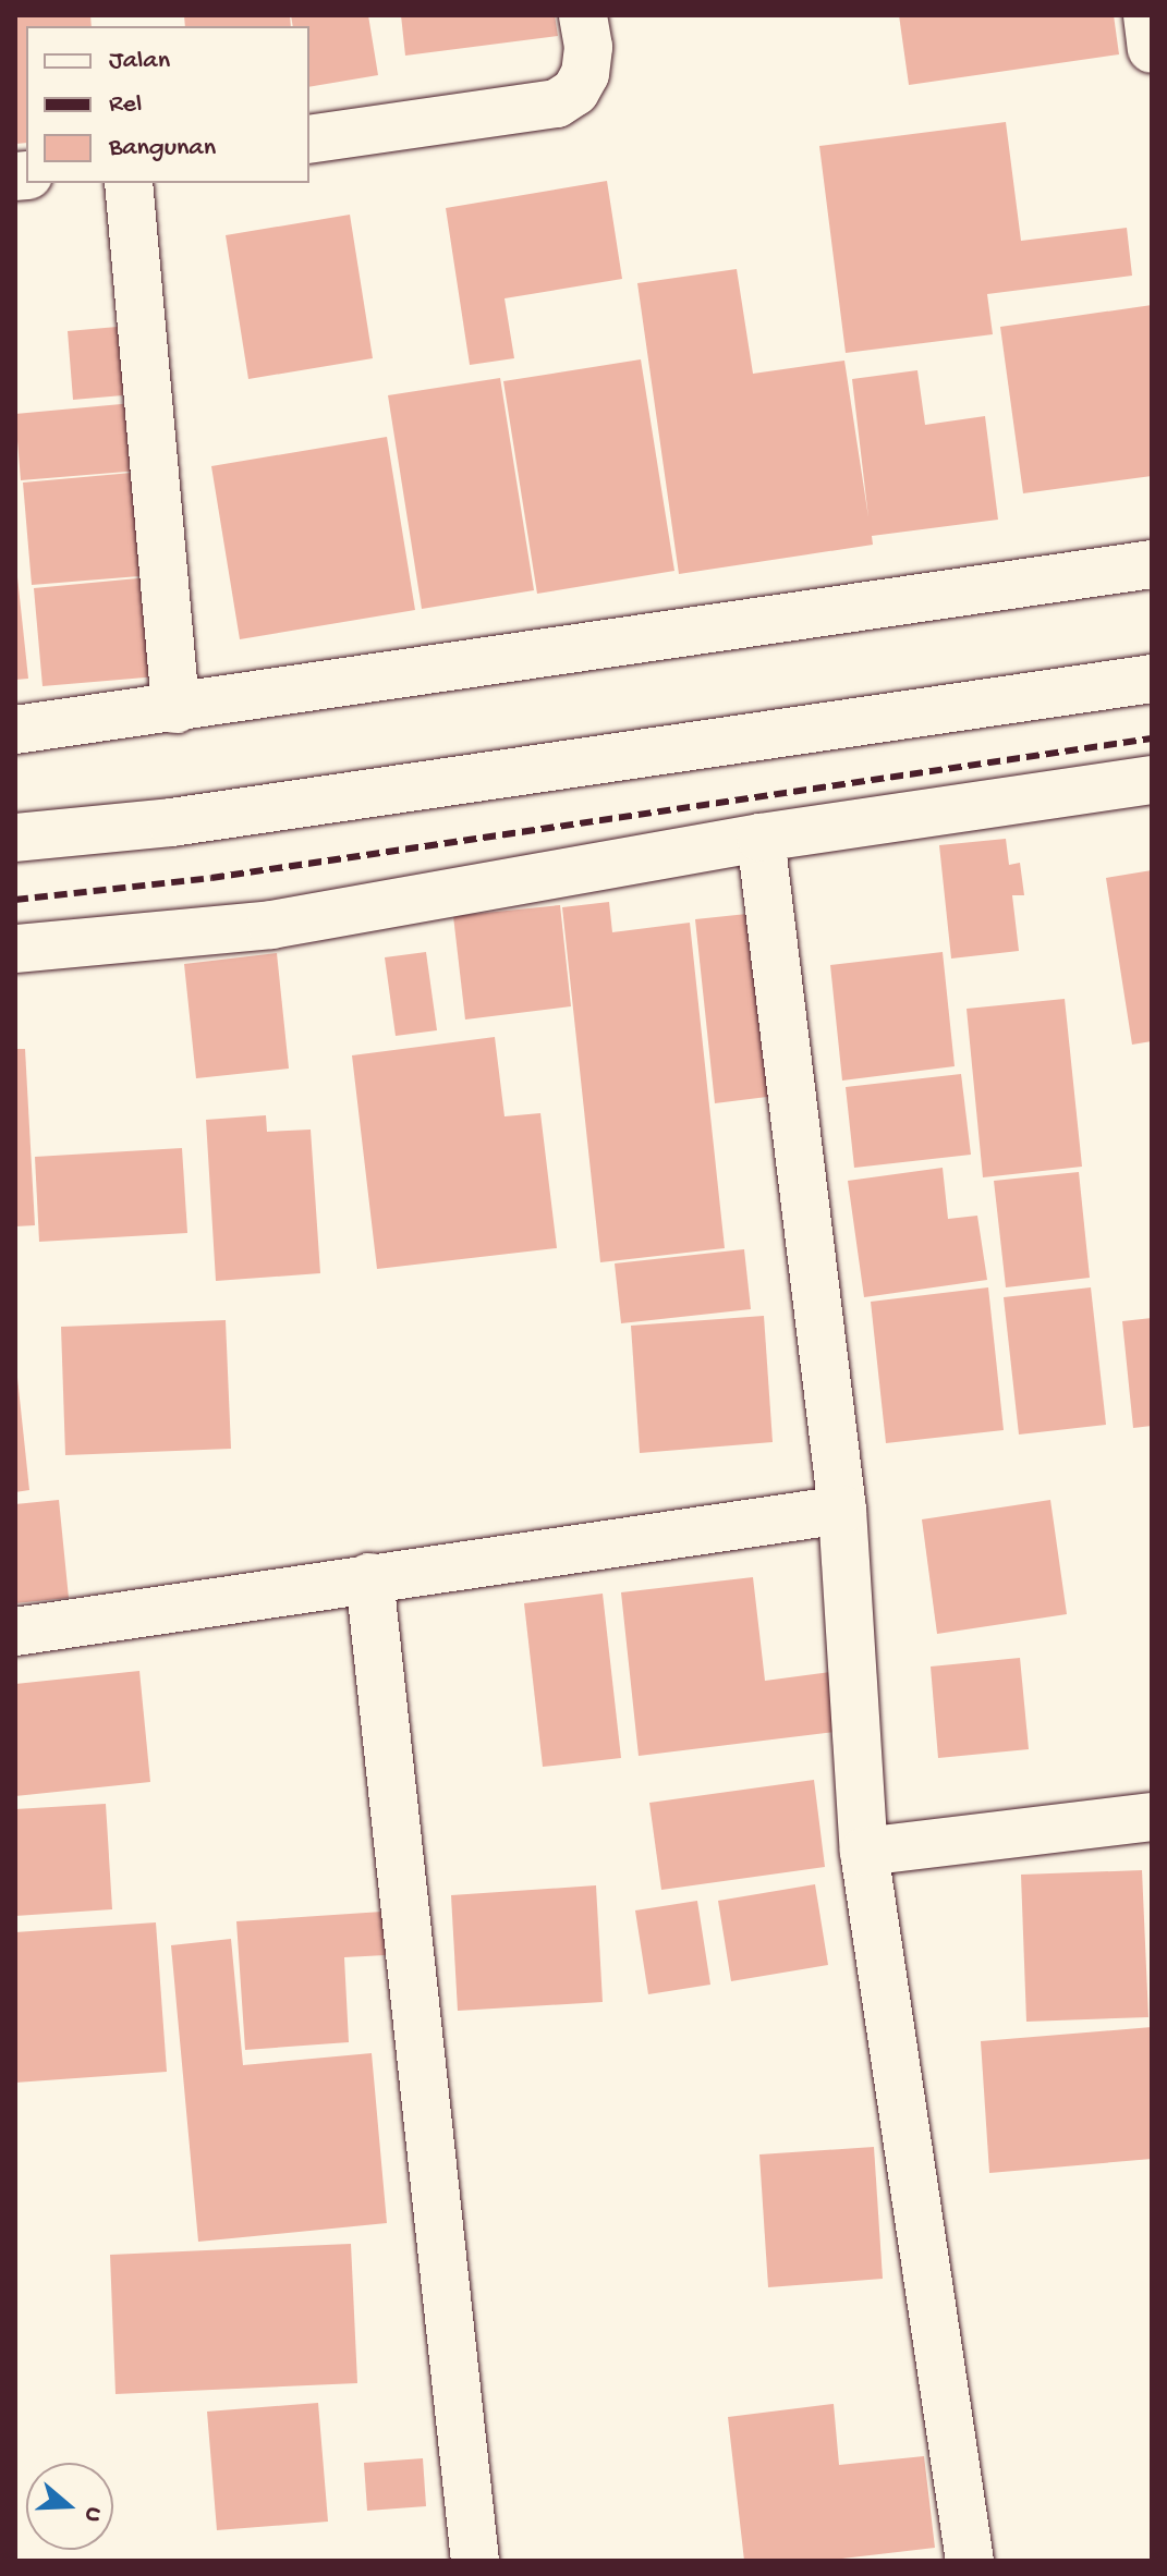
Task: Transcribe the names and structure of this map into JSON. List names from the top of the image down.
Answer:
{
  "legend": ["Jalan", "Rel", "Bangunan"],
  "north": "right"
}
